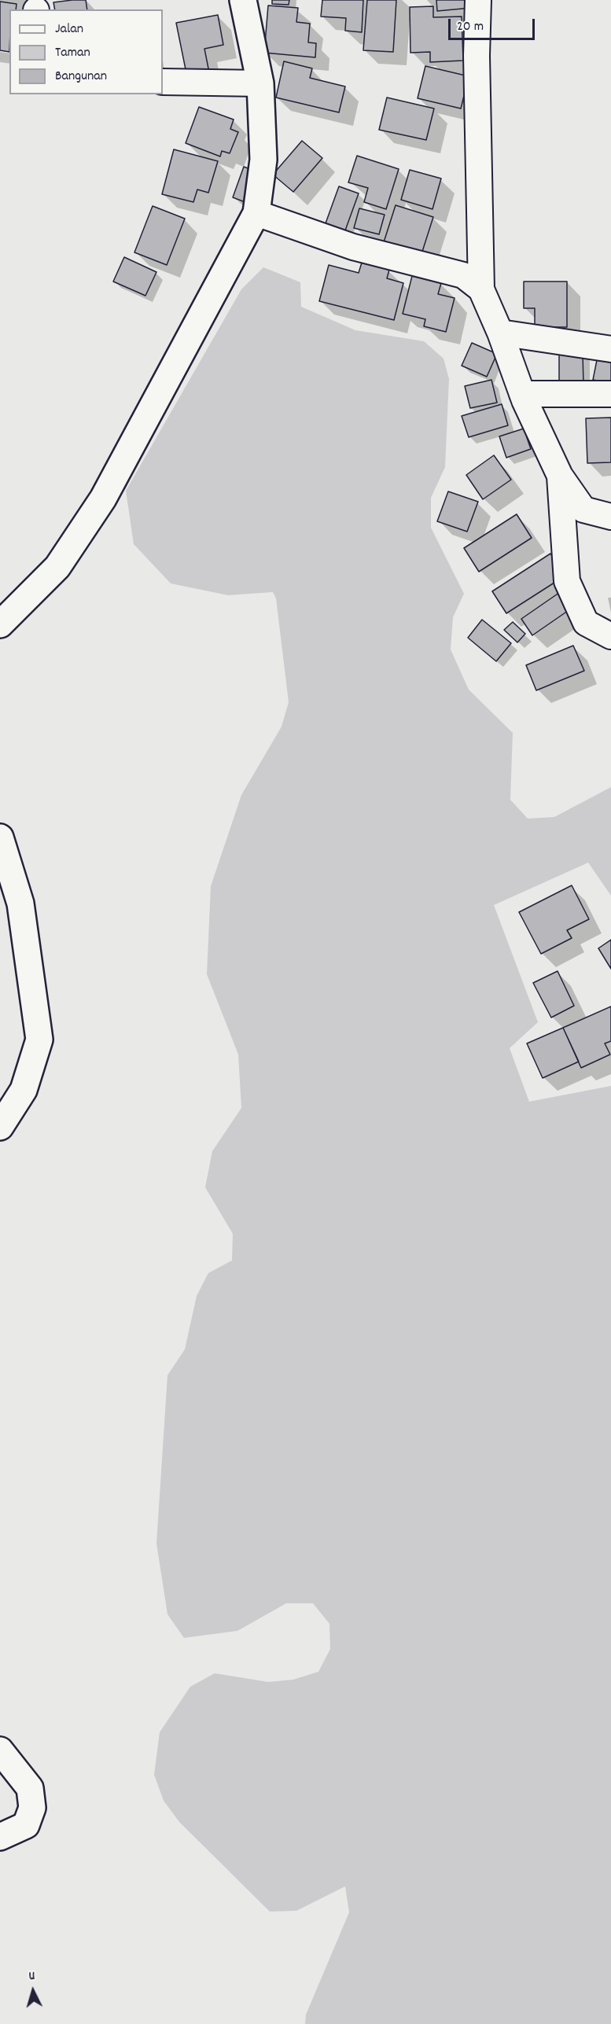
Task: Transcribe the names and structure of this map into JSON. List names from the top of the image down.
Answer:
{
  "legend": ["Jalan", "Taman", "Bangunan"],
  "scale_bar": "20 m",
  "north": "top"
}
